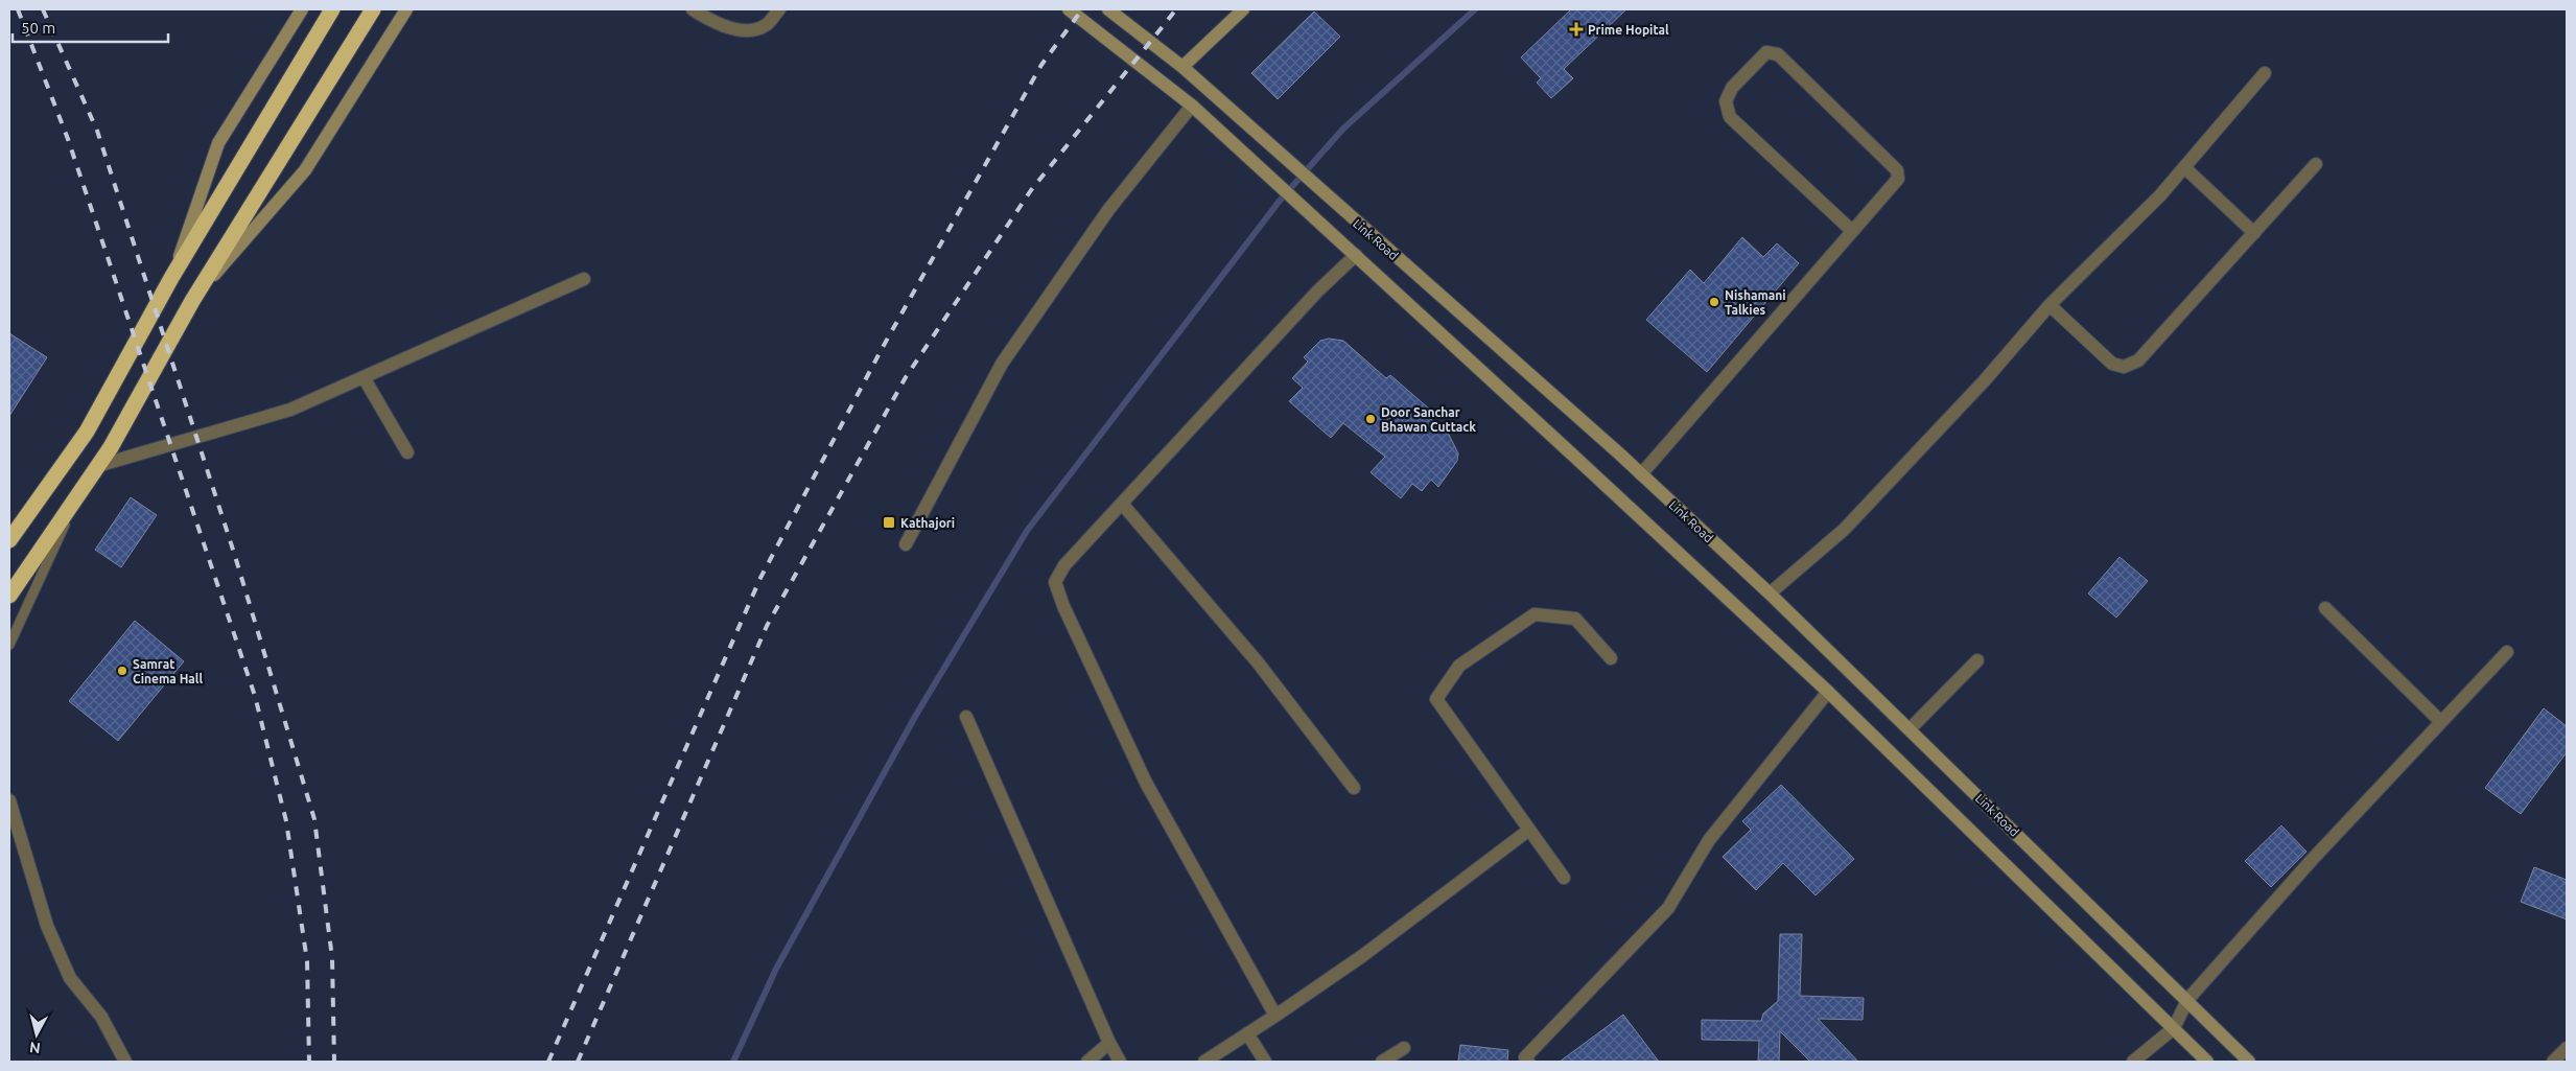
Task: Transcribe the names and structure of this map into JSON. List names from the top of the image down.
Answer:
{
  "streets": {
    "main road": ["Link Road"]
  },
  "places": {
    "health": ["Prime Hopital"],
    "other": ["Nishamani Talkies", "Door Sanchar Bhawan Cuttack", "Samrat Cinema Hall"],
    "transit": ["Kathajori"]
  },
  "scale_bar": "50 m",
  "north": "bottom"
}
